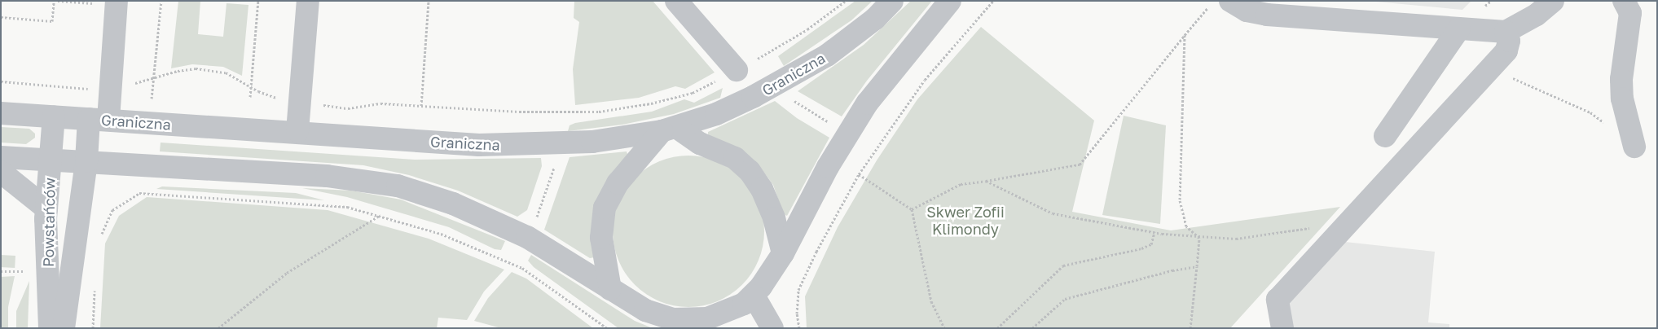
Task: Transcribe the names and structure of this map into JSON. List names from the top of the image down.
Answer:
{
  "streets": {
    "street": ["Graniczna", "Powstańców"]
  },
  "crossings": [
    ["Graniczna", "Powstańców"]
  ],
  "parks": ["Skwer Zofii Klimondy"]
}
